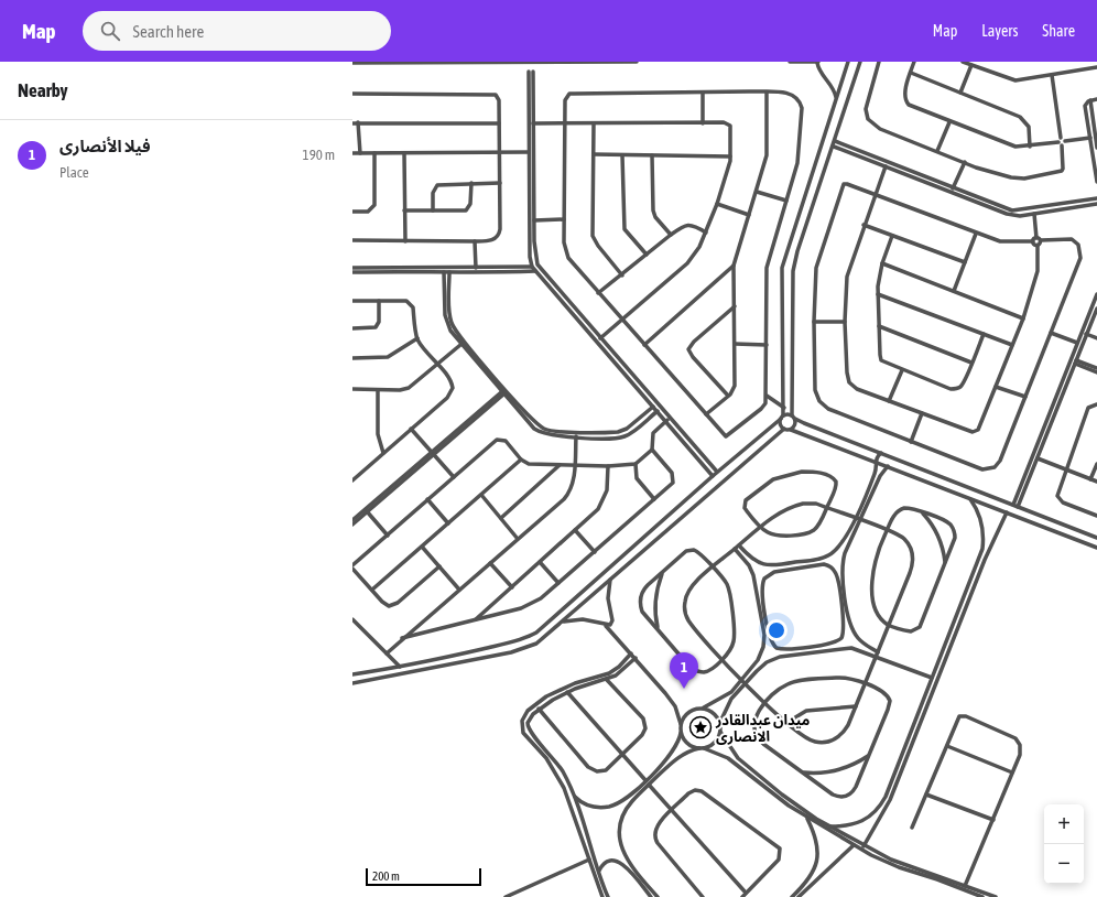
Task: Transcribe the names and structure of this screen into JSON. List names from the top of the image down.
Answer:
{
  "places": {
    "place": ["ميدان عبدالقادر الانصارى"]
  },
  "scale_bar": "200 m",
  "page": {
    "header": "Map",
    "search": "Search here",
    "nav": ["Map", "Layers", "Share"],
    "heading": "Nearby",
    "list": [
      {
        "mark": "1",
        "name": "فيلا الأنصارى",
        "note": "Place",
        "value": "190 m"
      }
    ],
    "pins": "1",
    "map_buttons": ["+", "−"],
    "scale": "200 m"
  }
}
